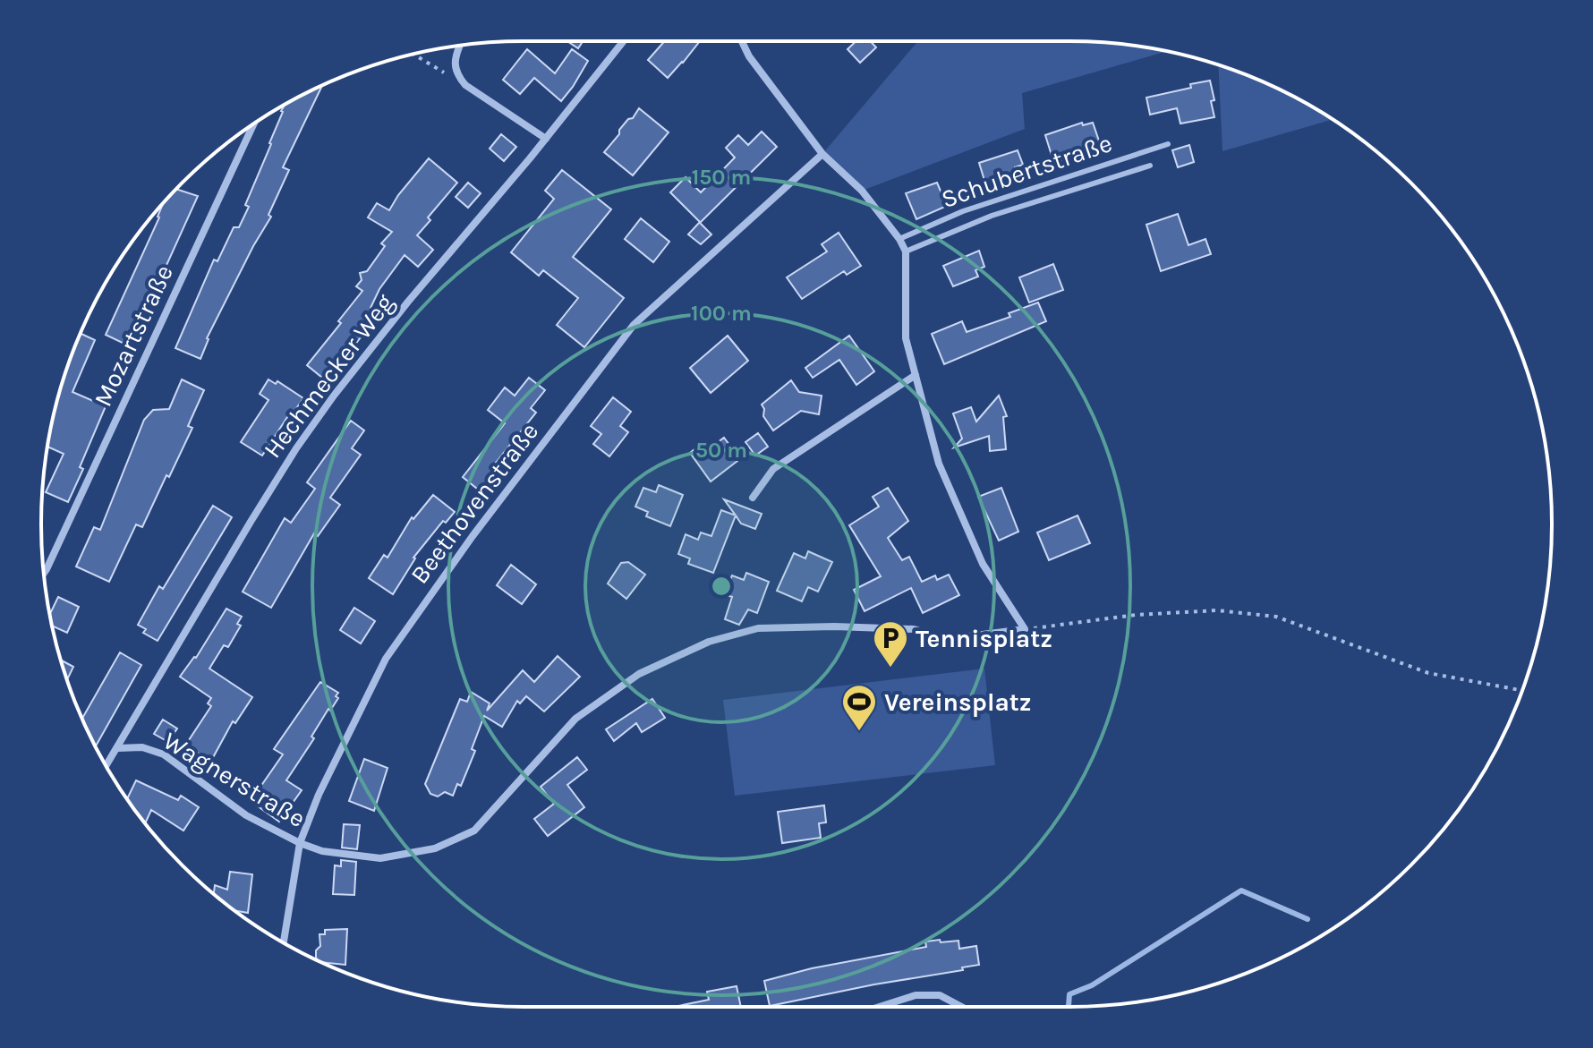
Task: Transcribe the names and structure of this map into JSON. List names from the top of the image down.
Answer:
{
  "streets": {
    "street": [
      "Mozartstraße",
      "Hechmecker Weg",
      "Beethovenstraße",
      "Wagnerstraße"
    ],
    "lane": ["Schubertstraße"]
  },
  "crossings": [
    ["Hechmecker Weg", "Wagnerstraße"],
    ["Beethovenstraße", "Wagnerstraße"]
  ],
  "places": {
    "parking": ["Tennisplatz"],
    "sports": ["Vereinsplatz"]
  },
  "rings": ["150 m", "100 m", "50 m"]
}
